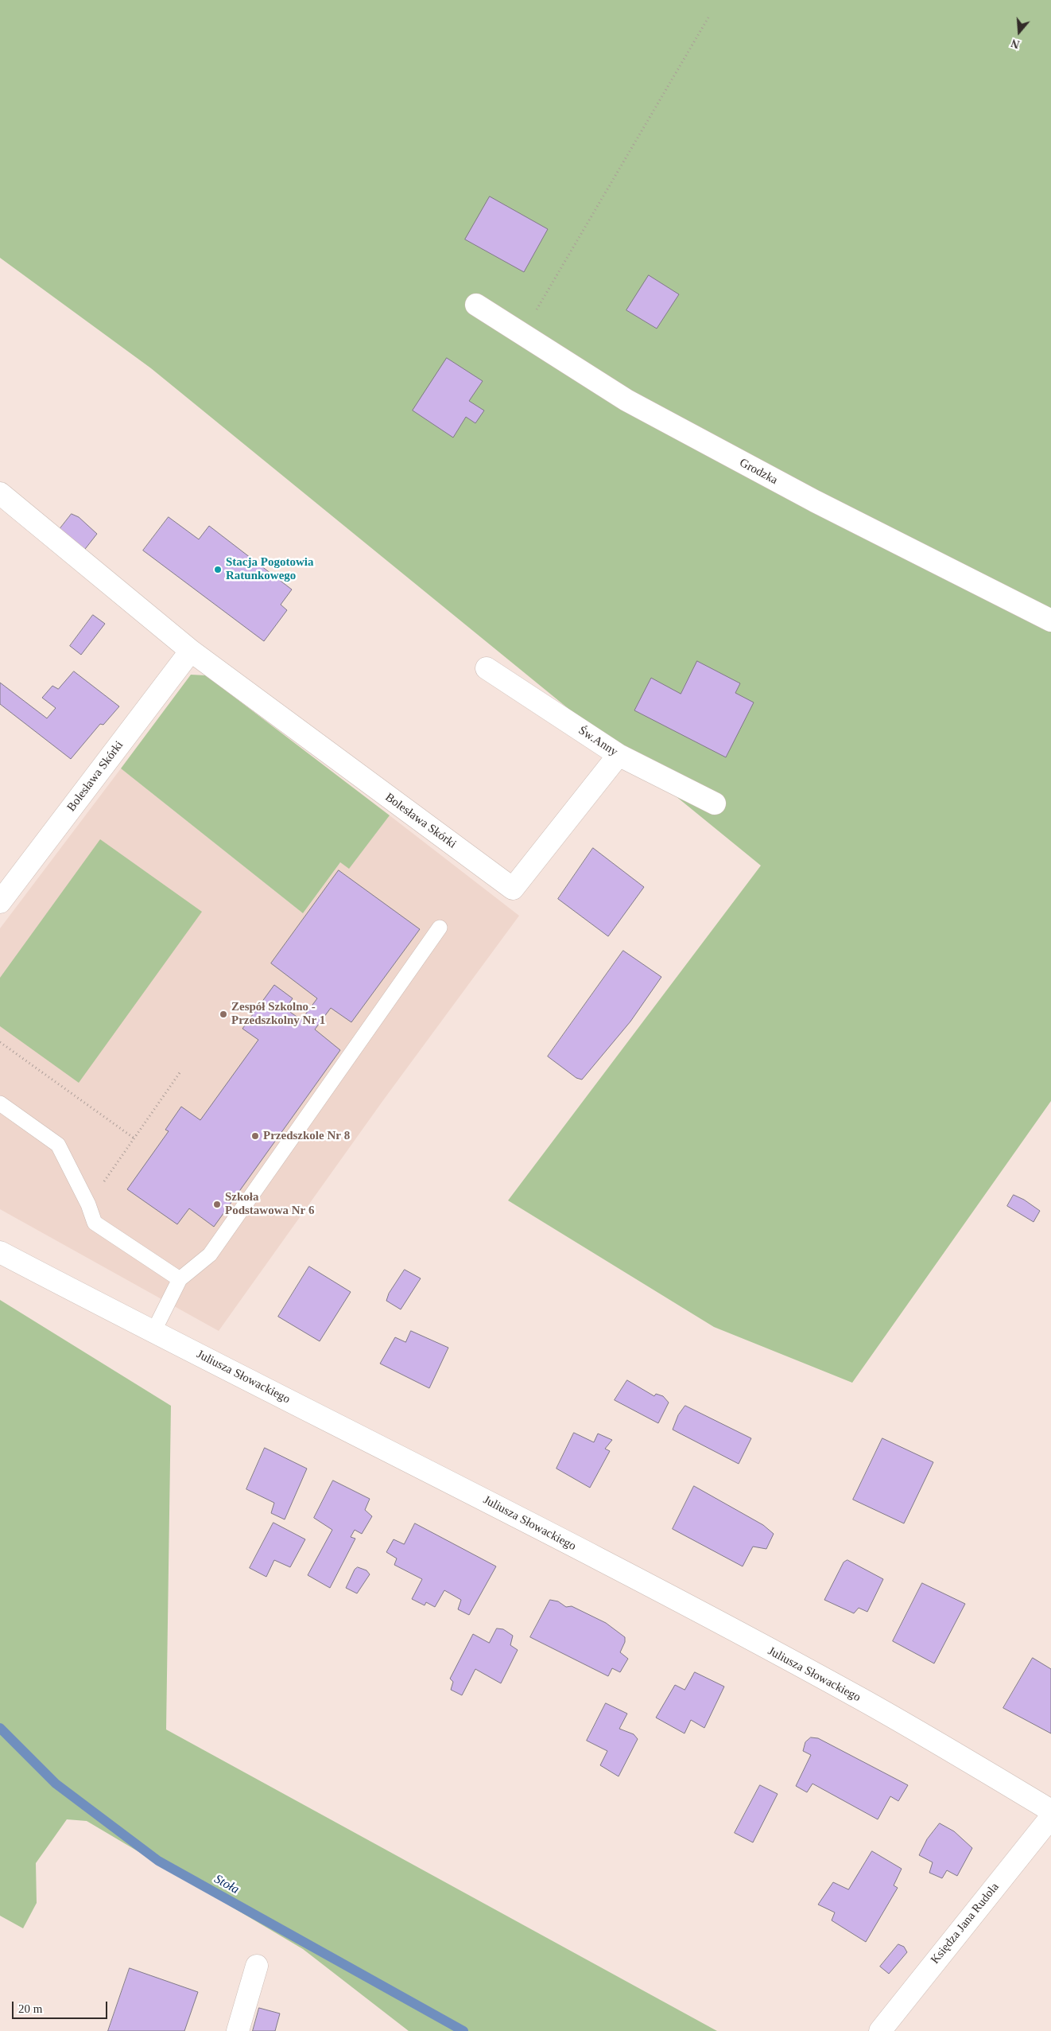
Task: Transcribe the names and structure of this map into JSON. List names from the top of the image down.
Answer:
{
  "streets": {
    "street": [
      "Grodzka",
      "Św.Anny",
      "Bolesława Skórki",
      "Juliusza Słowackiego",
      "Księdza Jana Rudola"
    ]
  },
  "crossings": [
    ["Św.Anny", "Bolesława Skórki"]
  ],
  "water": ["Stoła"],
  "places": [
    "Stacja Pogotowia Ratunkowego",
    "Zespół Szkolno - Przedszkolny Nr 1",
    "Przedszkole Nr 8",
    "Szkoła Podstawowa Nr 6"
  ],
  "scale_bar": "20 m",
  "north": "bottom"
}
